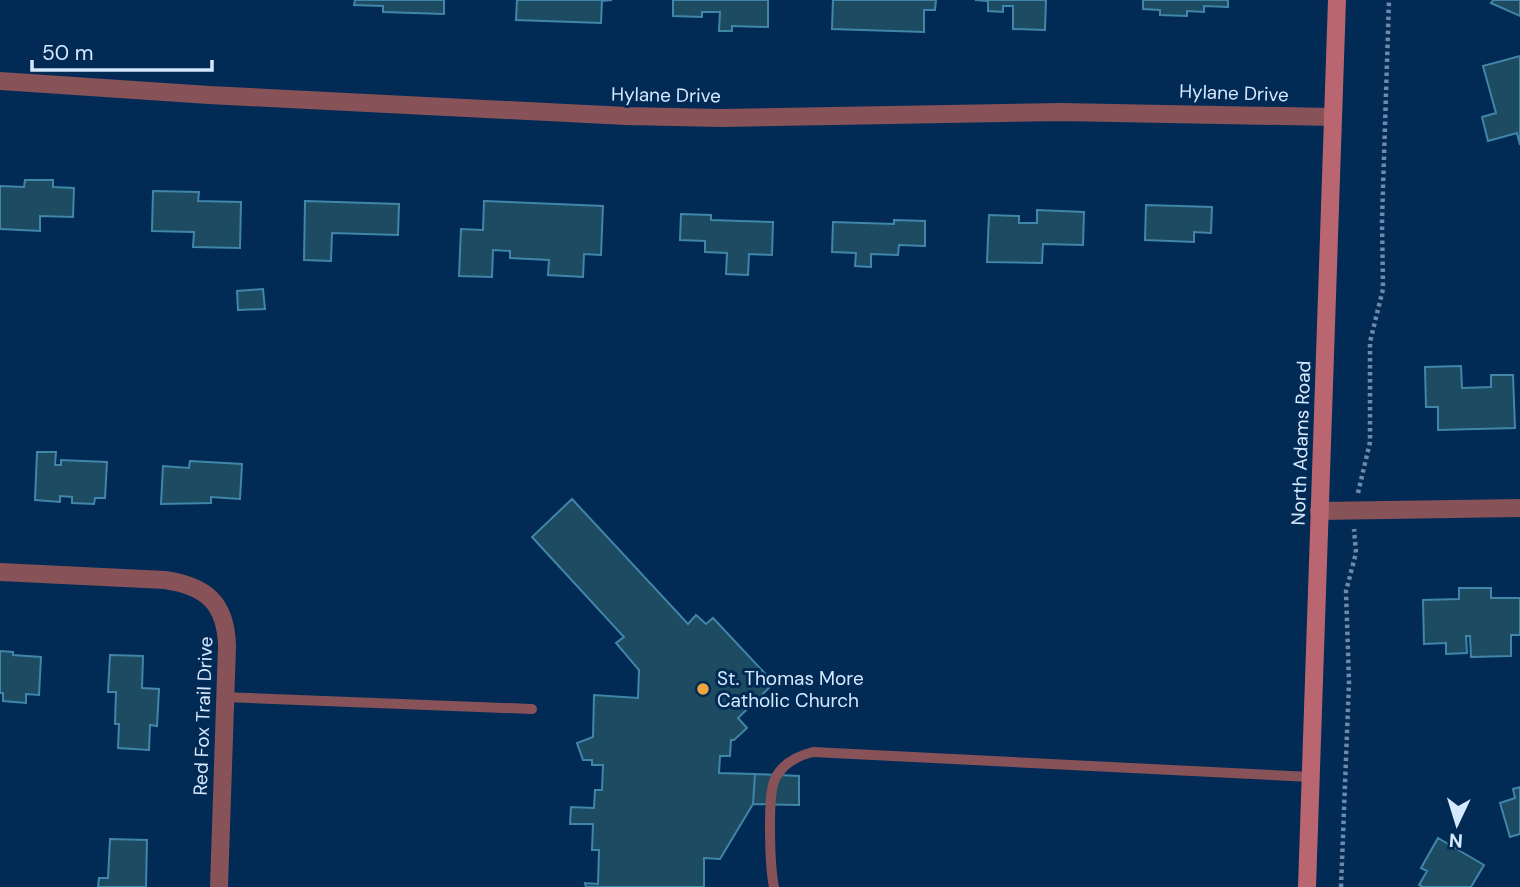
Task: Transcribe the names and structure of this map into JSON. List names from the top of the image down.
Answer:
{
  "streets": {
    "street": ["Hylane Drive", "North Adams Road", "Red Fox Trail Drive"]
  },
  "crossings": [
    ["Hylane Drive", "North Adams Road"]
  ],
  "places": ["St. Thomas More Catholic Church"],
  "scale_bar": "50 m",
  "north": "bottom"
}
